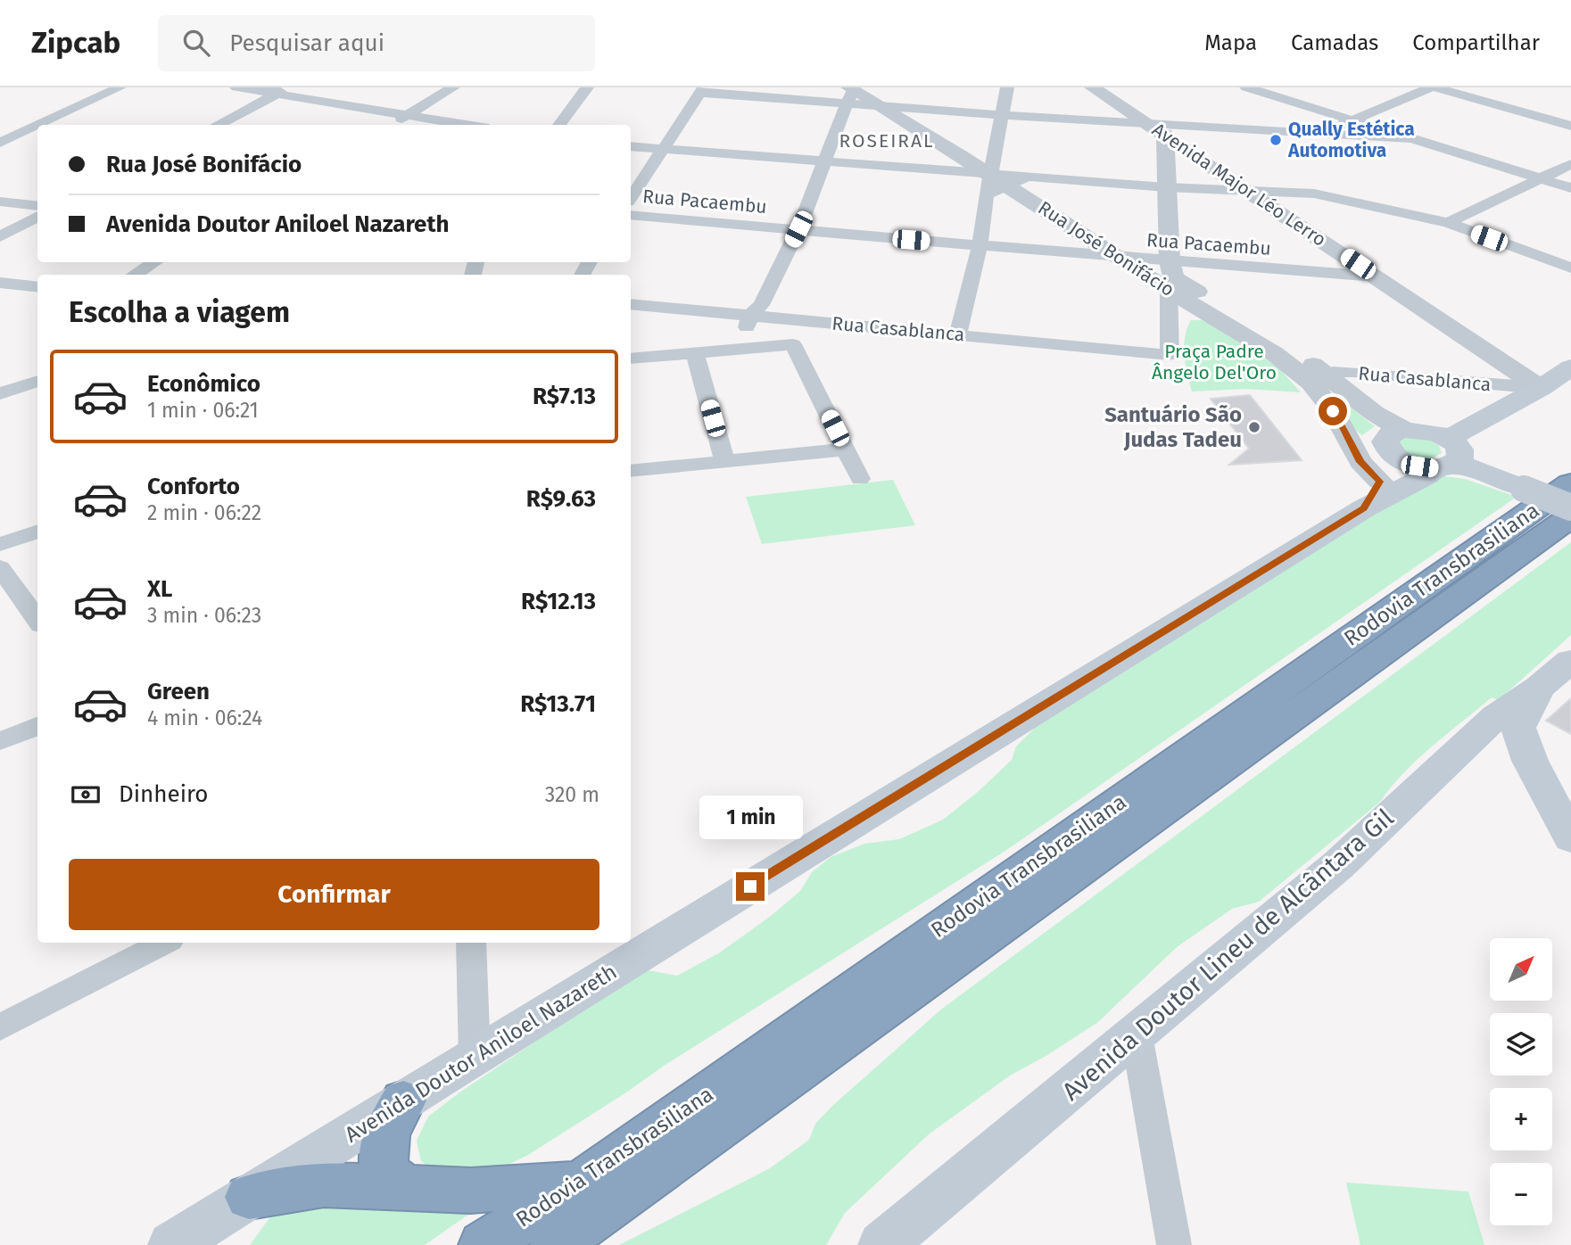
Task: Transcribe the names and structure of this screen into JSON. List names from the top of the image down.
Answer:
{
  "streets": {
    "highway": ["Rodovia Transbrasiliana"],
    "main road": ["Avenida Doutor Lineu de Alcântara Gil", "Avenida Doutor Aniloel Nazareth"],
    "street": [
      "Avenida Major Léo Lerro",
      "Rua Pacaembu",
      "Rua José Bonifácio",
      "Rua Casablanca"
    ]
  },
  "crossings": [
    ["Avenida Major Léo Lerro", "Rua Pacaembu"],
    ["Avenida Major Léo Lerro", "Rua Casablanca"],
    ["Avenida Major Léo Lerro", "Avenida Doutor Aniloel Nazareth"],
    ["Rua Pacaembu", "Rua José Bonifácio"],
    ["Rua José Bonifácio", "Rua Casablanca"],
    ["Rua José Bonifácio", "Avenida Doutor Aniloel Nazareth"],
    ["Rua Casablanca", "Avenida Doutor Aniloel Nazareth"]
  ],
  "districts": ["ROSEIRAL"],
  "parks": ["Praça Padre Ângelo Del'Oro"],
  "places": ["Qually Estética Automotiva", "Santuário São Judas Tadeu"],
  "north": "top right",
  "page": {
    "header": "Zipcab",
    "search": "Pesquisar aqui",
    "nav": ["Mapa", "Camadas", "Compartilhar"],
    "banner": ["Rua José Bonifácio", "Avenida Doutor Aniloel Nazareth"],
    "heading": "Escolha a viagem",
    "list": [
      {
        "name": "Econômico",
        "note": "1 min · 06:21",
        "value": "R$7.13"
      },
      {
        "name": "Conforto",
        "note": "2 min · 06:22",
        "value": "R$9.63"
      },
      {
        "name": "XL",
        "note": "3 min · 06:23",
        "value": "R$12.13"
      },
      {
        "name": "Green",
        "note": "4 min · 06:24",
        "value": "R$13.71"
      }
    ],
    "pay": ["Dinheiro", "320 m"],
    "bubble": "1 min",
    "buttons": "Confirmar",
    "map_buttons": ["+", "−"]
  }
}
